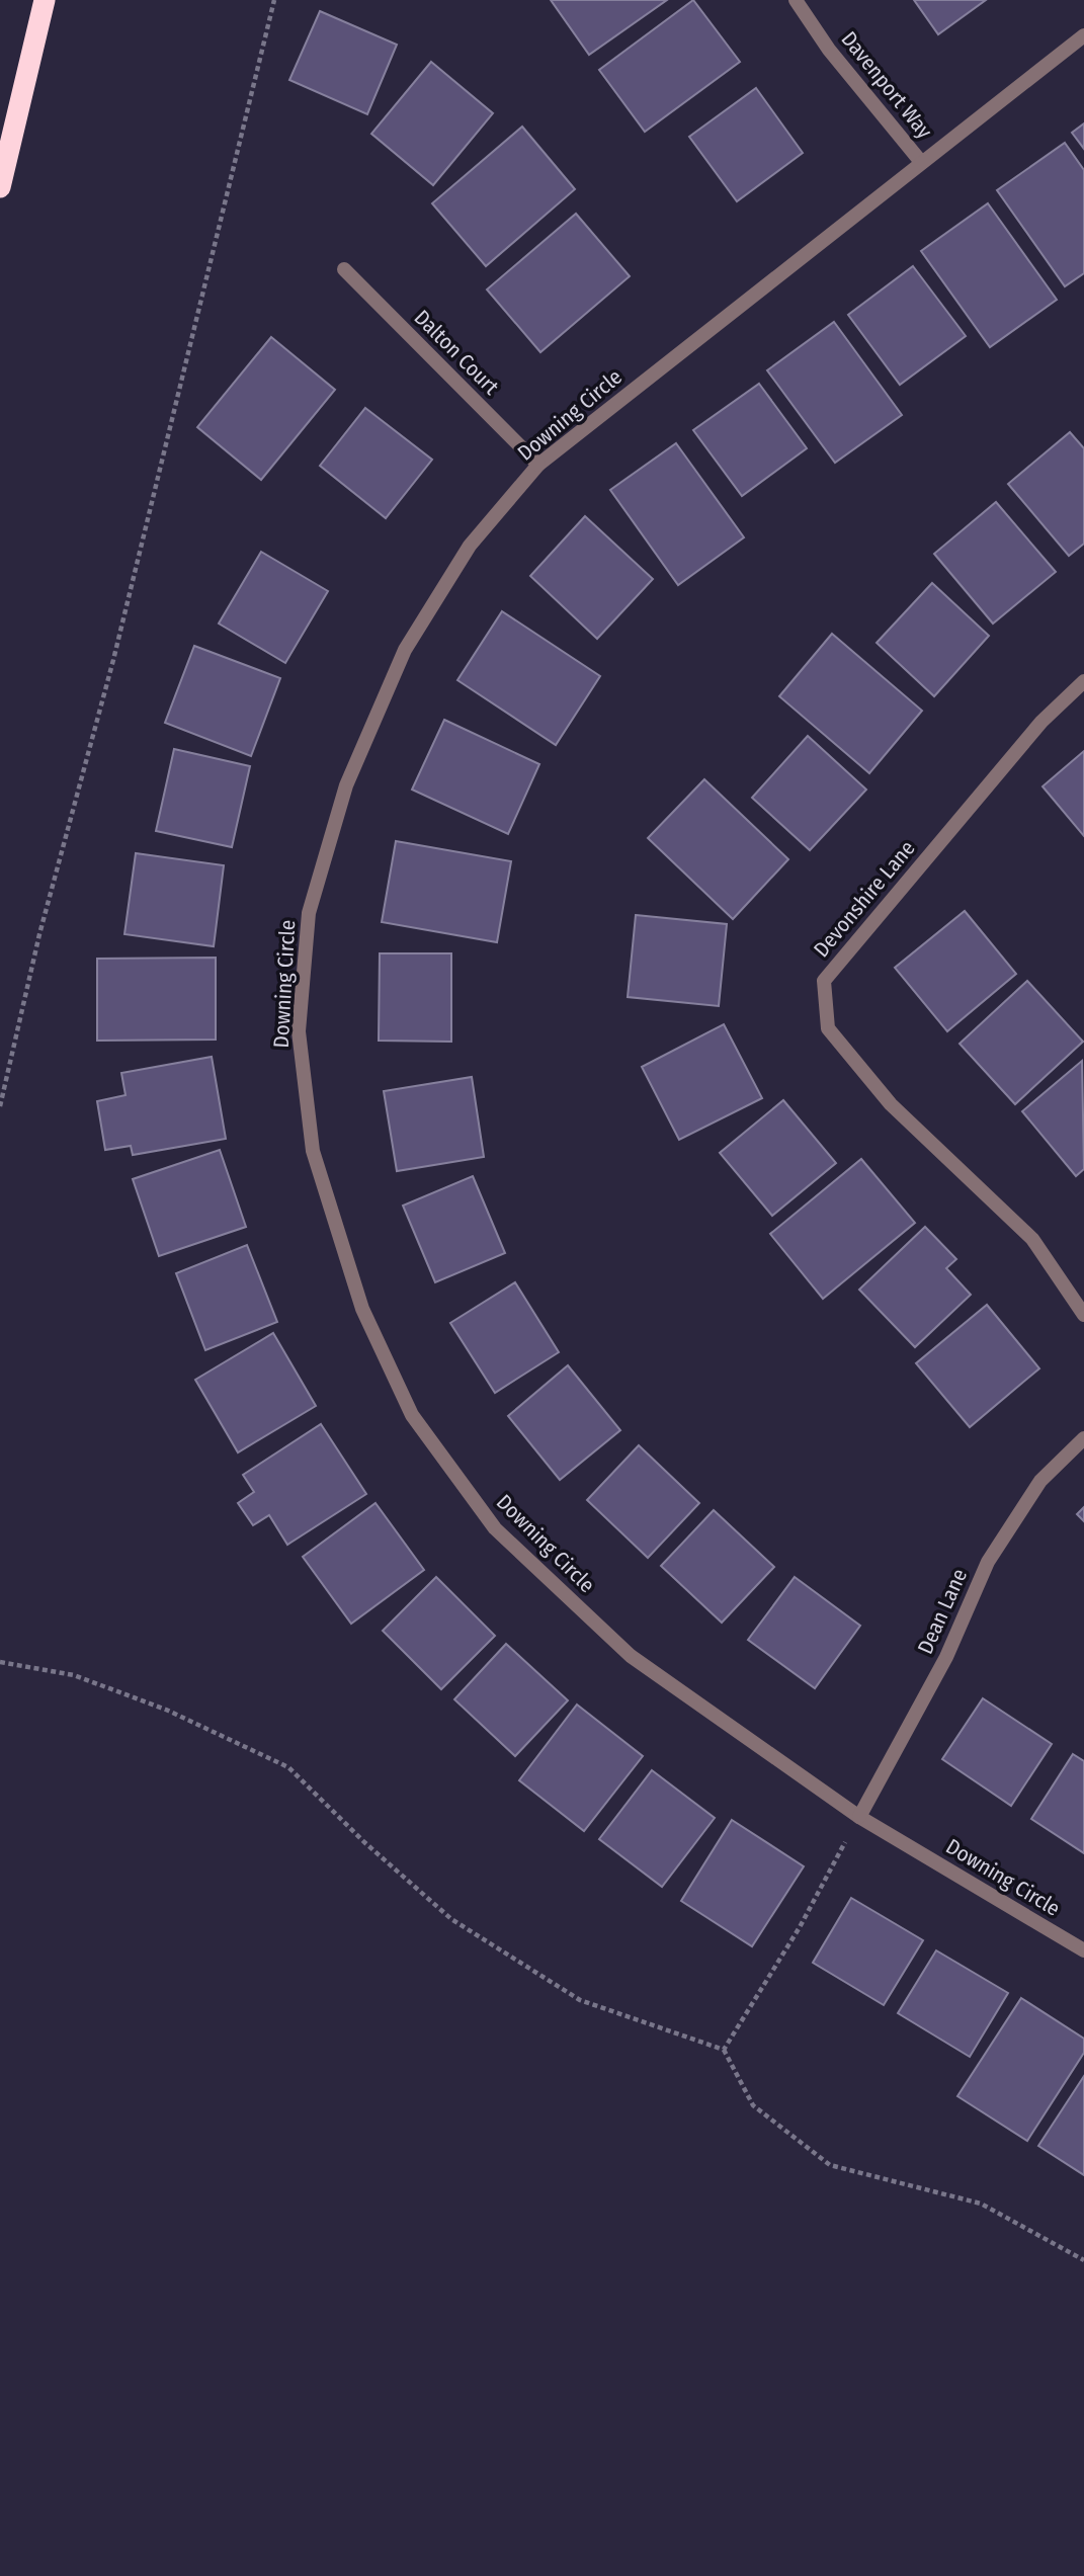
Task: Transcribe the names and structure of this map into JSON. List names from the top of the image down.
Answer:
{
  "streets": {
    "street": [
      "Davenport Way",
      "Dalton Court",
      "Downing Circle",
      "Devonshire Lane",
      "Dean Lane"
    ]
  },
  "crossings": [
    ["Davenport Way", "Downing Circle"],
    ["Dalton Court", "Downing Circle"],
    ["Downing Circle", "Dean Lane"]
  ]
}
